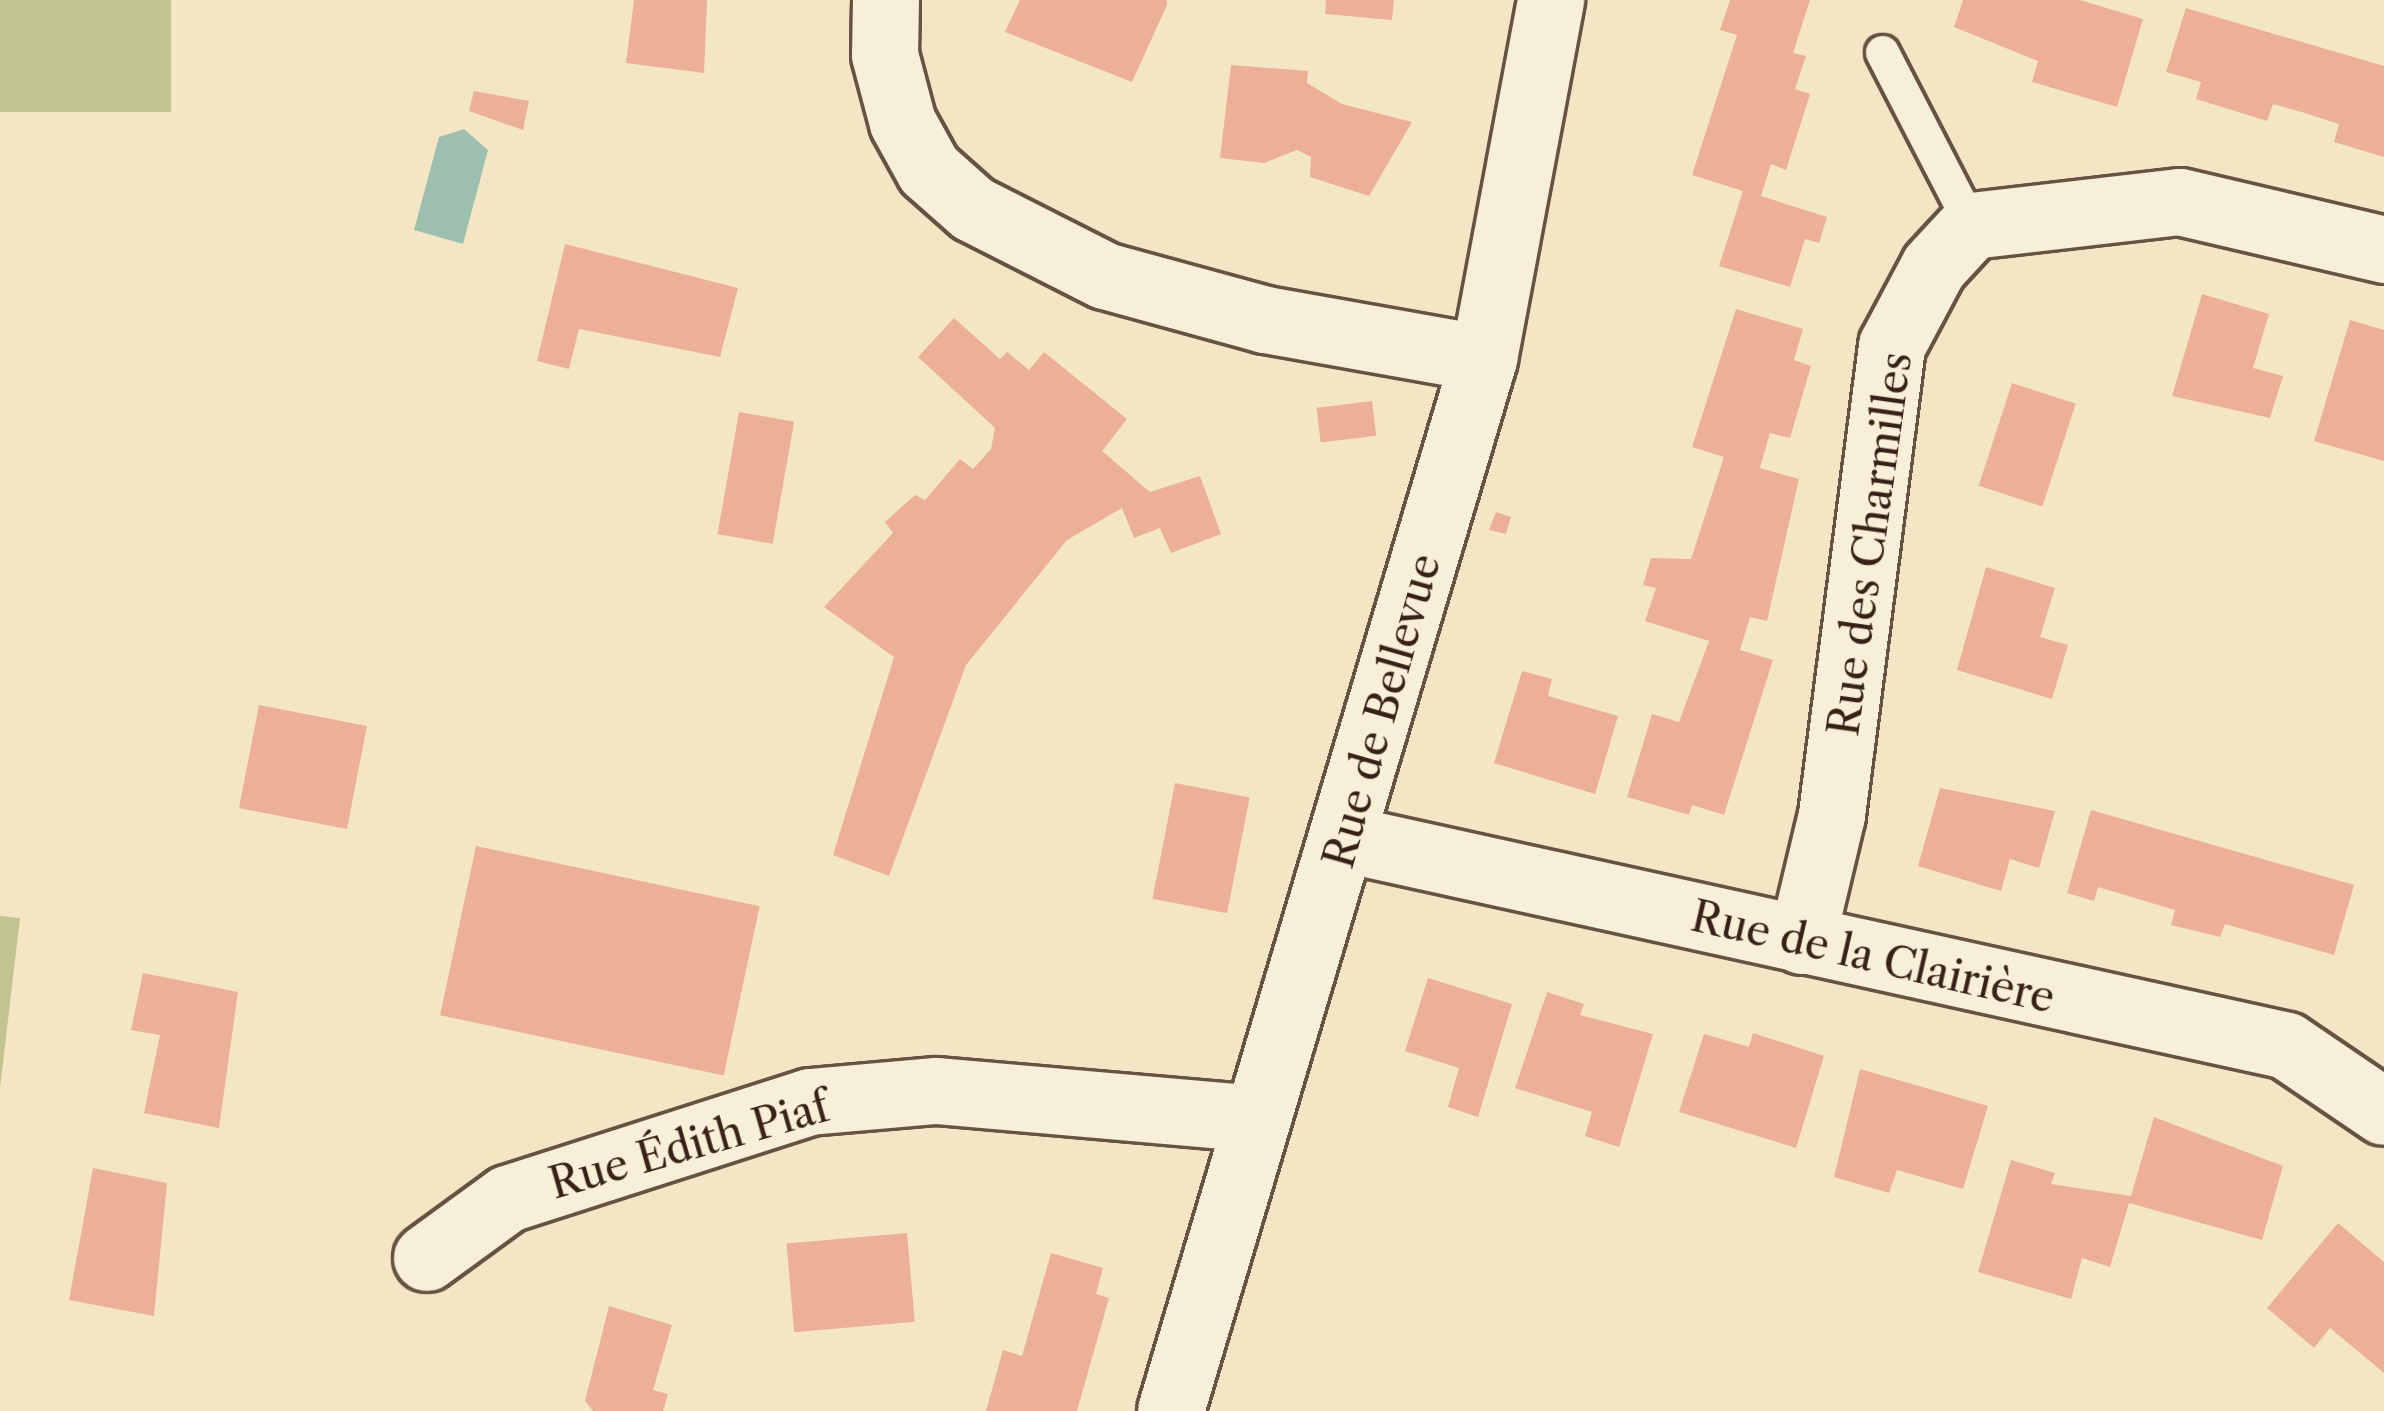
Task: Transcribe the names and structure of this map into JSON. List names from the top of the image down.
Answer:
{
  "streets": {
    "street": [
      "Rue des Charmilles",
      "Rue de Bellevue",
      "Rue de la Clairière",
      "Rue Édith Piaf"
    ]
  },
  "crossings": [
    ["Rue des Charmilles", "Rue de la Clairière"],
    ["Rue de Bellevue", "Rue de la Clairière"],
    ["Rue de Bellevue", "Rue Édith Piaf"]
  ]
}
